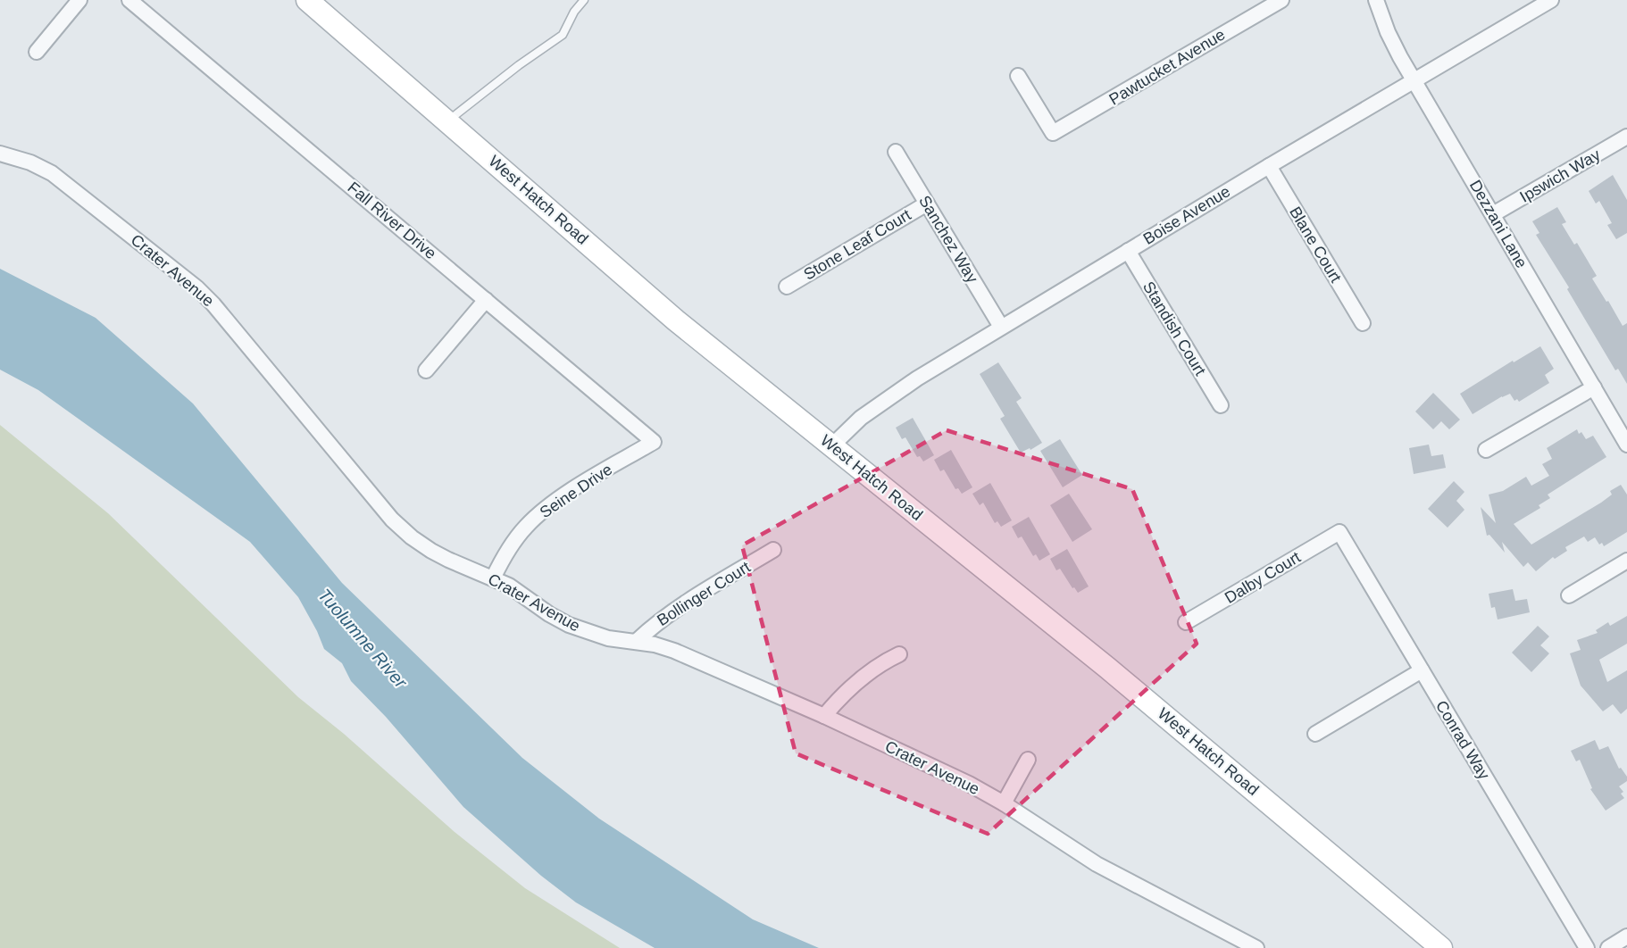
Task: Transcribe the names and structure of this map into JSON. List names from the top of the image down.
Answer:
{
  "streets": {
    "main road": ["West Hatch Road"],
    "street": [
      "Pawtucket Avenue",
      "Ipswich Way",
      "Boise Avenue",
      "Fall River Drive",
      "Dezzani Lane",
      "Sanchez Way",
      "Stone Leaf Court",
      "Blane Court",
      "Crater Avenue",
      "Standish Court",
      "Seine Drive",
      "Dalby Court",
      "Bollinger Court",
      "Conrad Way"
    ]
  },
  "crossings": [
    ["Ipswich Way", "Dezzani Lane"],
    ["West Hatch Road", "Boise Avenue"],
    ["Boise Avenue", "Dezzani Lane"],
    ["Boise Avenue", "Sanchez Way"],
    ["Boise Avenue", "Blane Court"],
    ["Boise Avenue", "Standish Court"],
    ["Fall River Drive", "Seine Drive"],
    ["Sanchez Way", "Stone Leaf Court"],
    ["Crater Avenue", "Seine Drive"],
    ["Crater Avenue", "Bollinger Court"],
    ["Dalby Court", "Conrad Way"]
  ],
  "water": ["Tuolumne River"]
}
